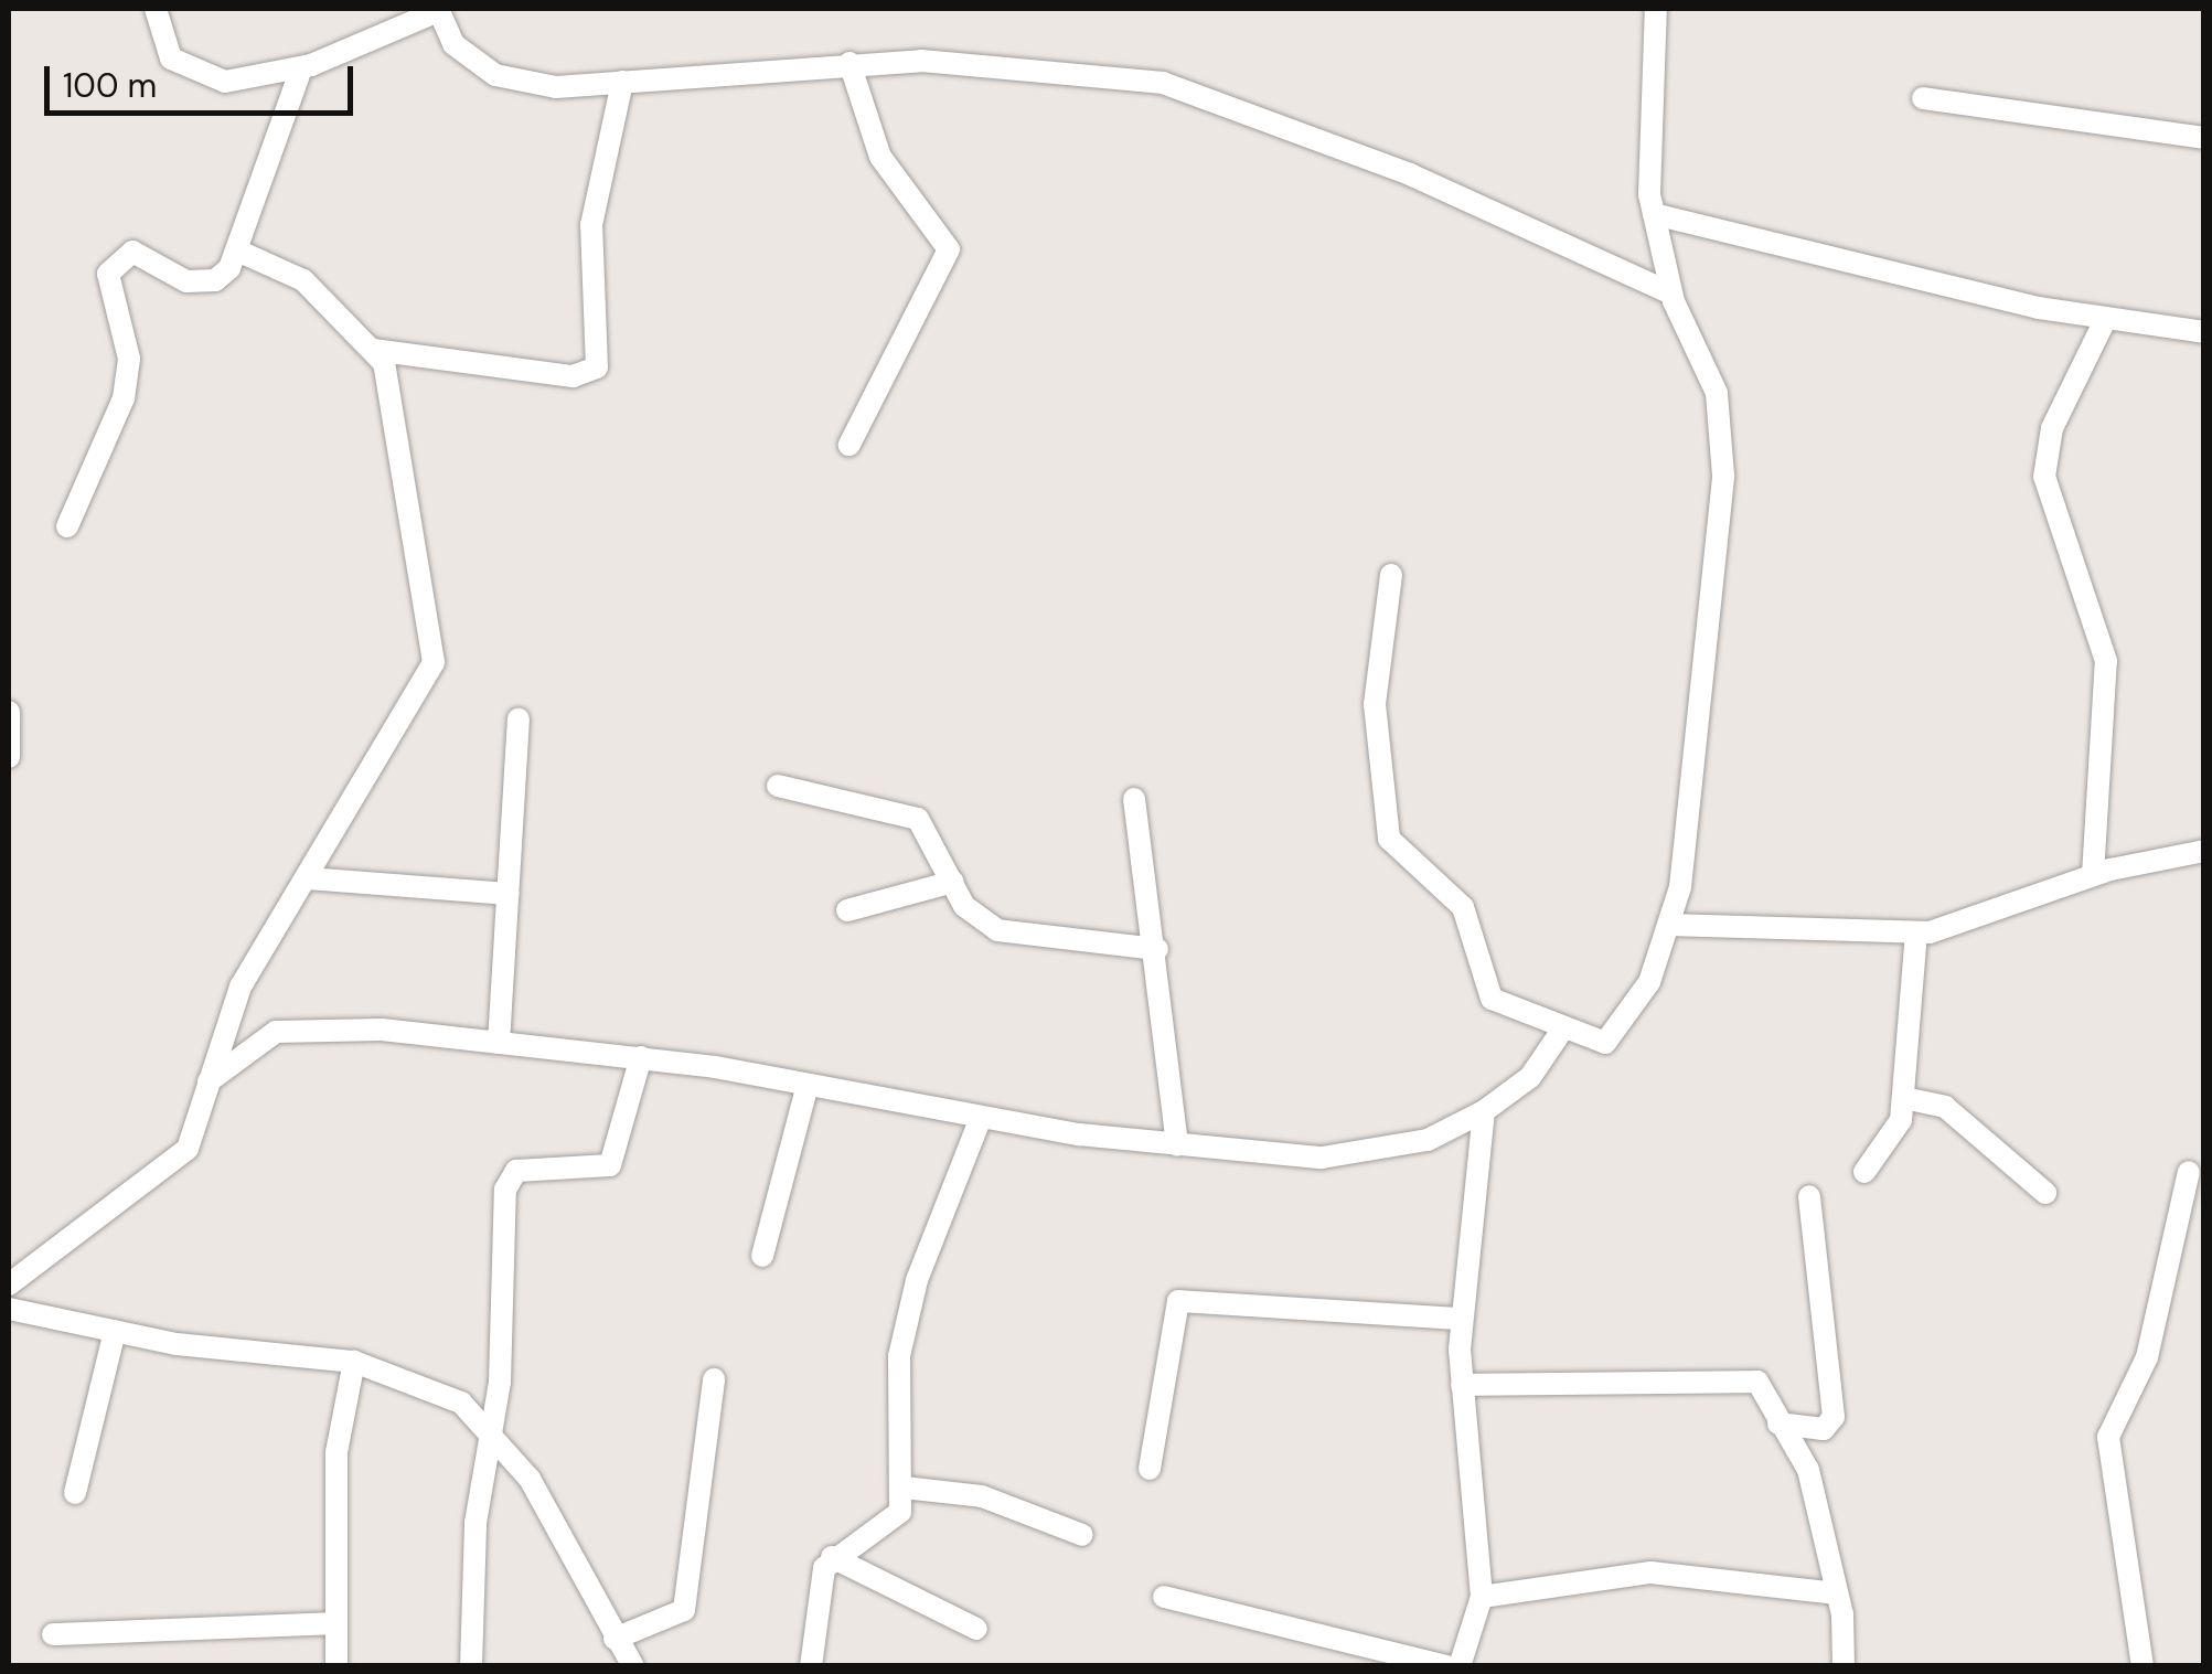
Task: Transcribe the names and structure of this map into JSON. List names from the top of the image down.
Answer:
{
  "scale_bar": "100 m"
}
